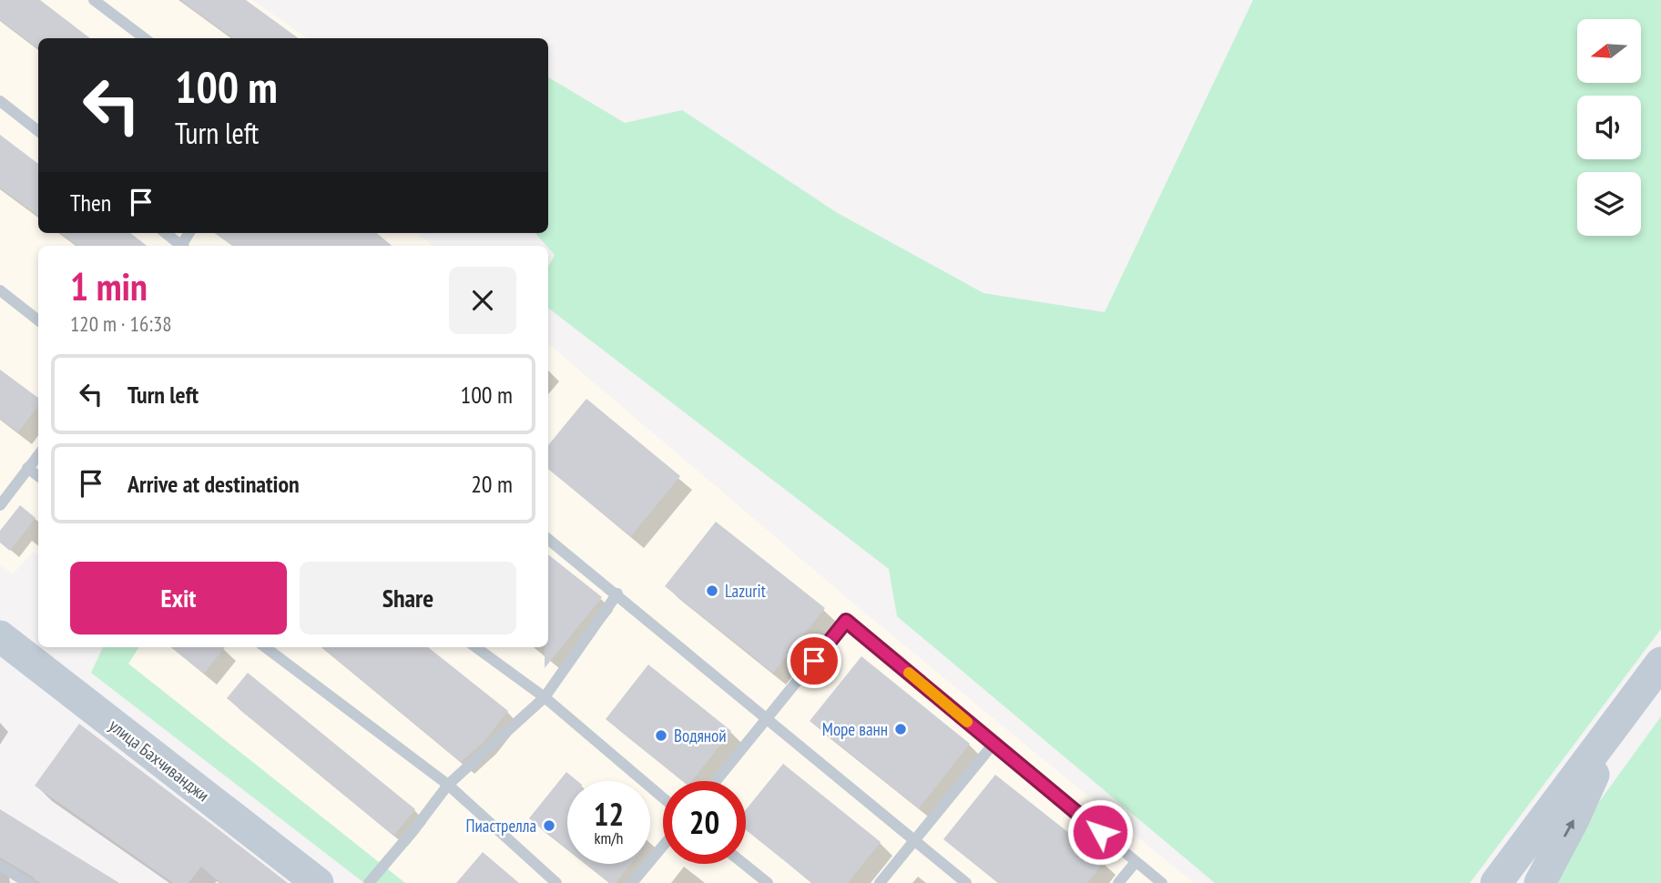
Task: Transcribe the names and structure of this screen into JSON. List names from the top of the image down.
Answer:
{
  "streets": {
    "main road": ["улица Бахчиванджи"]
  },
  "places": [
    "Lazurit",
    "Море ванн",
    "Водяной",
    "Пиастрелла"
  ],
  "north": "left",
  "page": {
    "turn": ["100 m", "Turn left"],
    "then": "Then",
    "heading": ["1 min", "120 m · 16:38"],
    "list": [
      {
        "name": "Turn left",
        "value": "100 m"
      },
      {
        "name": "Arrive at destination",
        "value": "20 m"
      }
    ],
    "buttons": ["Exit", "Share"],
    "speed": "12 km/h",
    "limit": "20"
  }
}
